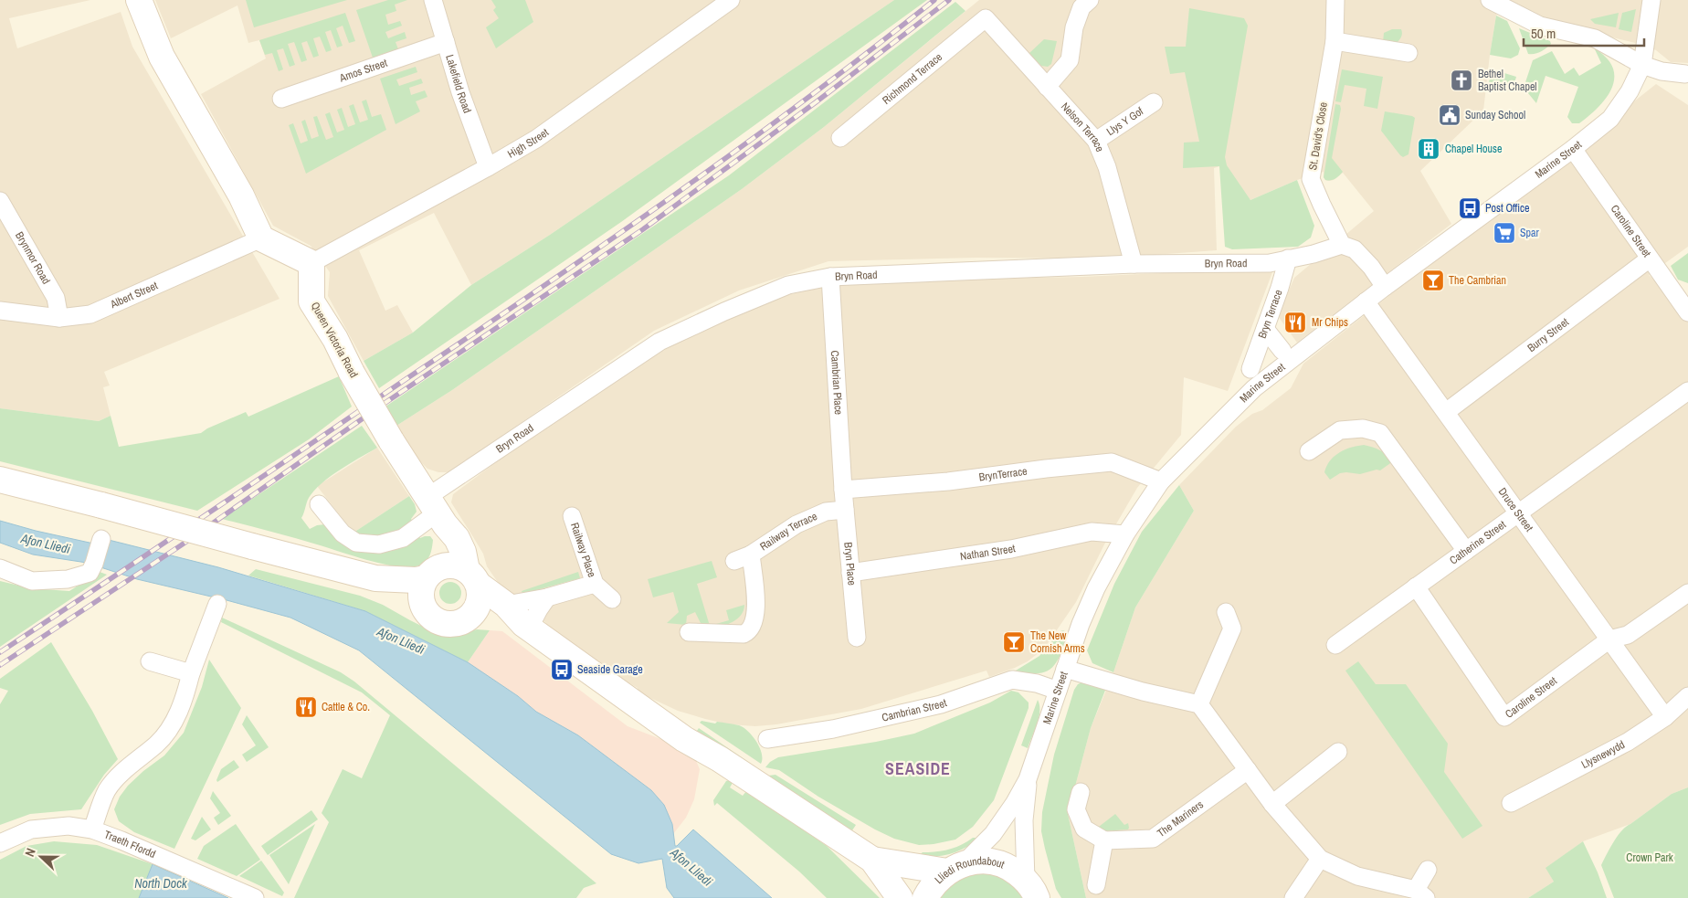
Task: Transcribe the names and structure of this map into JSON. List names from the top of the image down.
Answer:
{
  "streets": {
    "main road": ["Queen Victoria Road", "Lliedi Roundabout"],
    "street": [
      "Amos Street",
      "Richmond Terrace",
      "Lakefield Road",
      "Llys Y Gof",
      "Nelson Terrace",
      "St. David's Close",
      "High Street",
      "Marine Street",
      "Caroline Street",
      "Brynmor Road",
      "Bryn Road",
      "Albert Street",
      "Bryn Terrace",
      "Burry Street",
      "Cambrian Place",
      "BrynTerrace",
      "Druce Street",
      "Railway Terrace",
      "Catherine Street",
      "Railway Place",
      "Nathan Street",
      "Bryn Place",
      "Cambrian Street",
      "Llysnewydd",
      "The Mariners",
      "Traeth Ffordd"
    ]
  },
  "crossings": [
    ["Amos Street", "Lakefield Road"],
    ["Richmond Terrace", "Nelson Terrace"],
    ["Lakefield Road", "High Street"],
    ["Llys Y Gof", "Nelson Terrace"],
    ["Nelson Terrace", "Bryn Road"],
    ["St. David's Close", "Bryn Road"],
    ["High Street", "Queen Victoria Road"],
    ["Marine Street", "Caroline Street"],
    ["Marine Street", "BrynTerrace"],
    ["Marine Street", "Druce Street"],
    ["Marine Street", "Nathan Street"],
    ["Marine Street", "Cambrian Street"],
    ["Marine Street", "Lliedi Roundabout"],
    ["Caroline Street", "Burry Street"],
    ["Caroline Street", "Druce Street"],
    ["Caroline Street", "Catherine Street"],
    ["Brynmor Road", "Albert Street"],
    ["Bryn Road", "Bryn Terrace"],
    ["Bryn Road", "Queen Victoria Road"],
    ["Bryn Road", "Cambrian Place"],
    ["Burry Street", "Druce Street"],
    ["Cambrian Place", "BrynTerrace"],
    ["Cambrian Place", "Bryn Place"],
    ["BrynTerrace", "Bryn Place"],
    ["Druce Street", "Catherine Street"],
    ["Druce Street", "Llysnewydd"],
    ["Railway Terrace", "Bryn Place"],
    ["Nathan Street", "Bryn Place"]
  ],
  "districts": ["SEASIDE"],
  "water": ["Afon Lliedi", "North Dock"],
  "parks": ["Crown Park"],
  "places": {
    "church": ["Bethel Baptist Chapel"],
    "public building": ["Sunday School"],
    "building": ["Chapel House"],
    "bus stop": ["Post Office", "Seaside Garage"],
    "supermarket": ["Spar"],
    "bar": ["The Cambrian", "The New Cornish Arms"],
    "restaurant": ["Mr Chips", "Cattle & Co."]
  },
  "scale_bar": "50 m",
  "north": "left"
}
